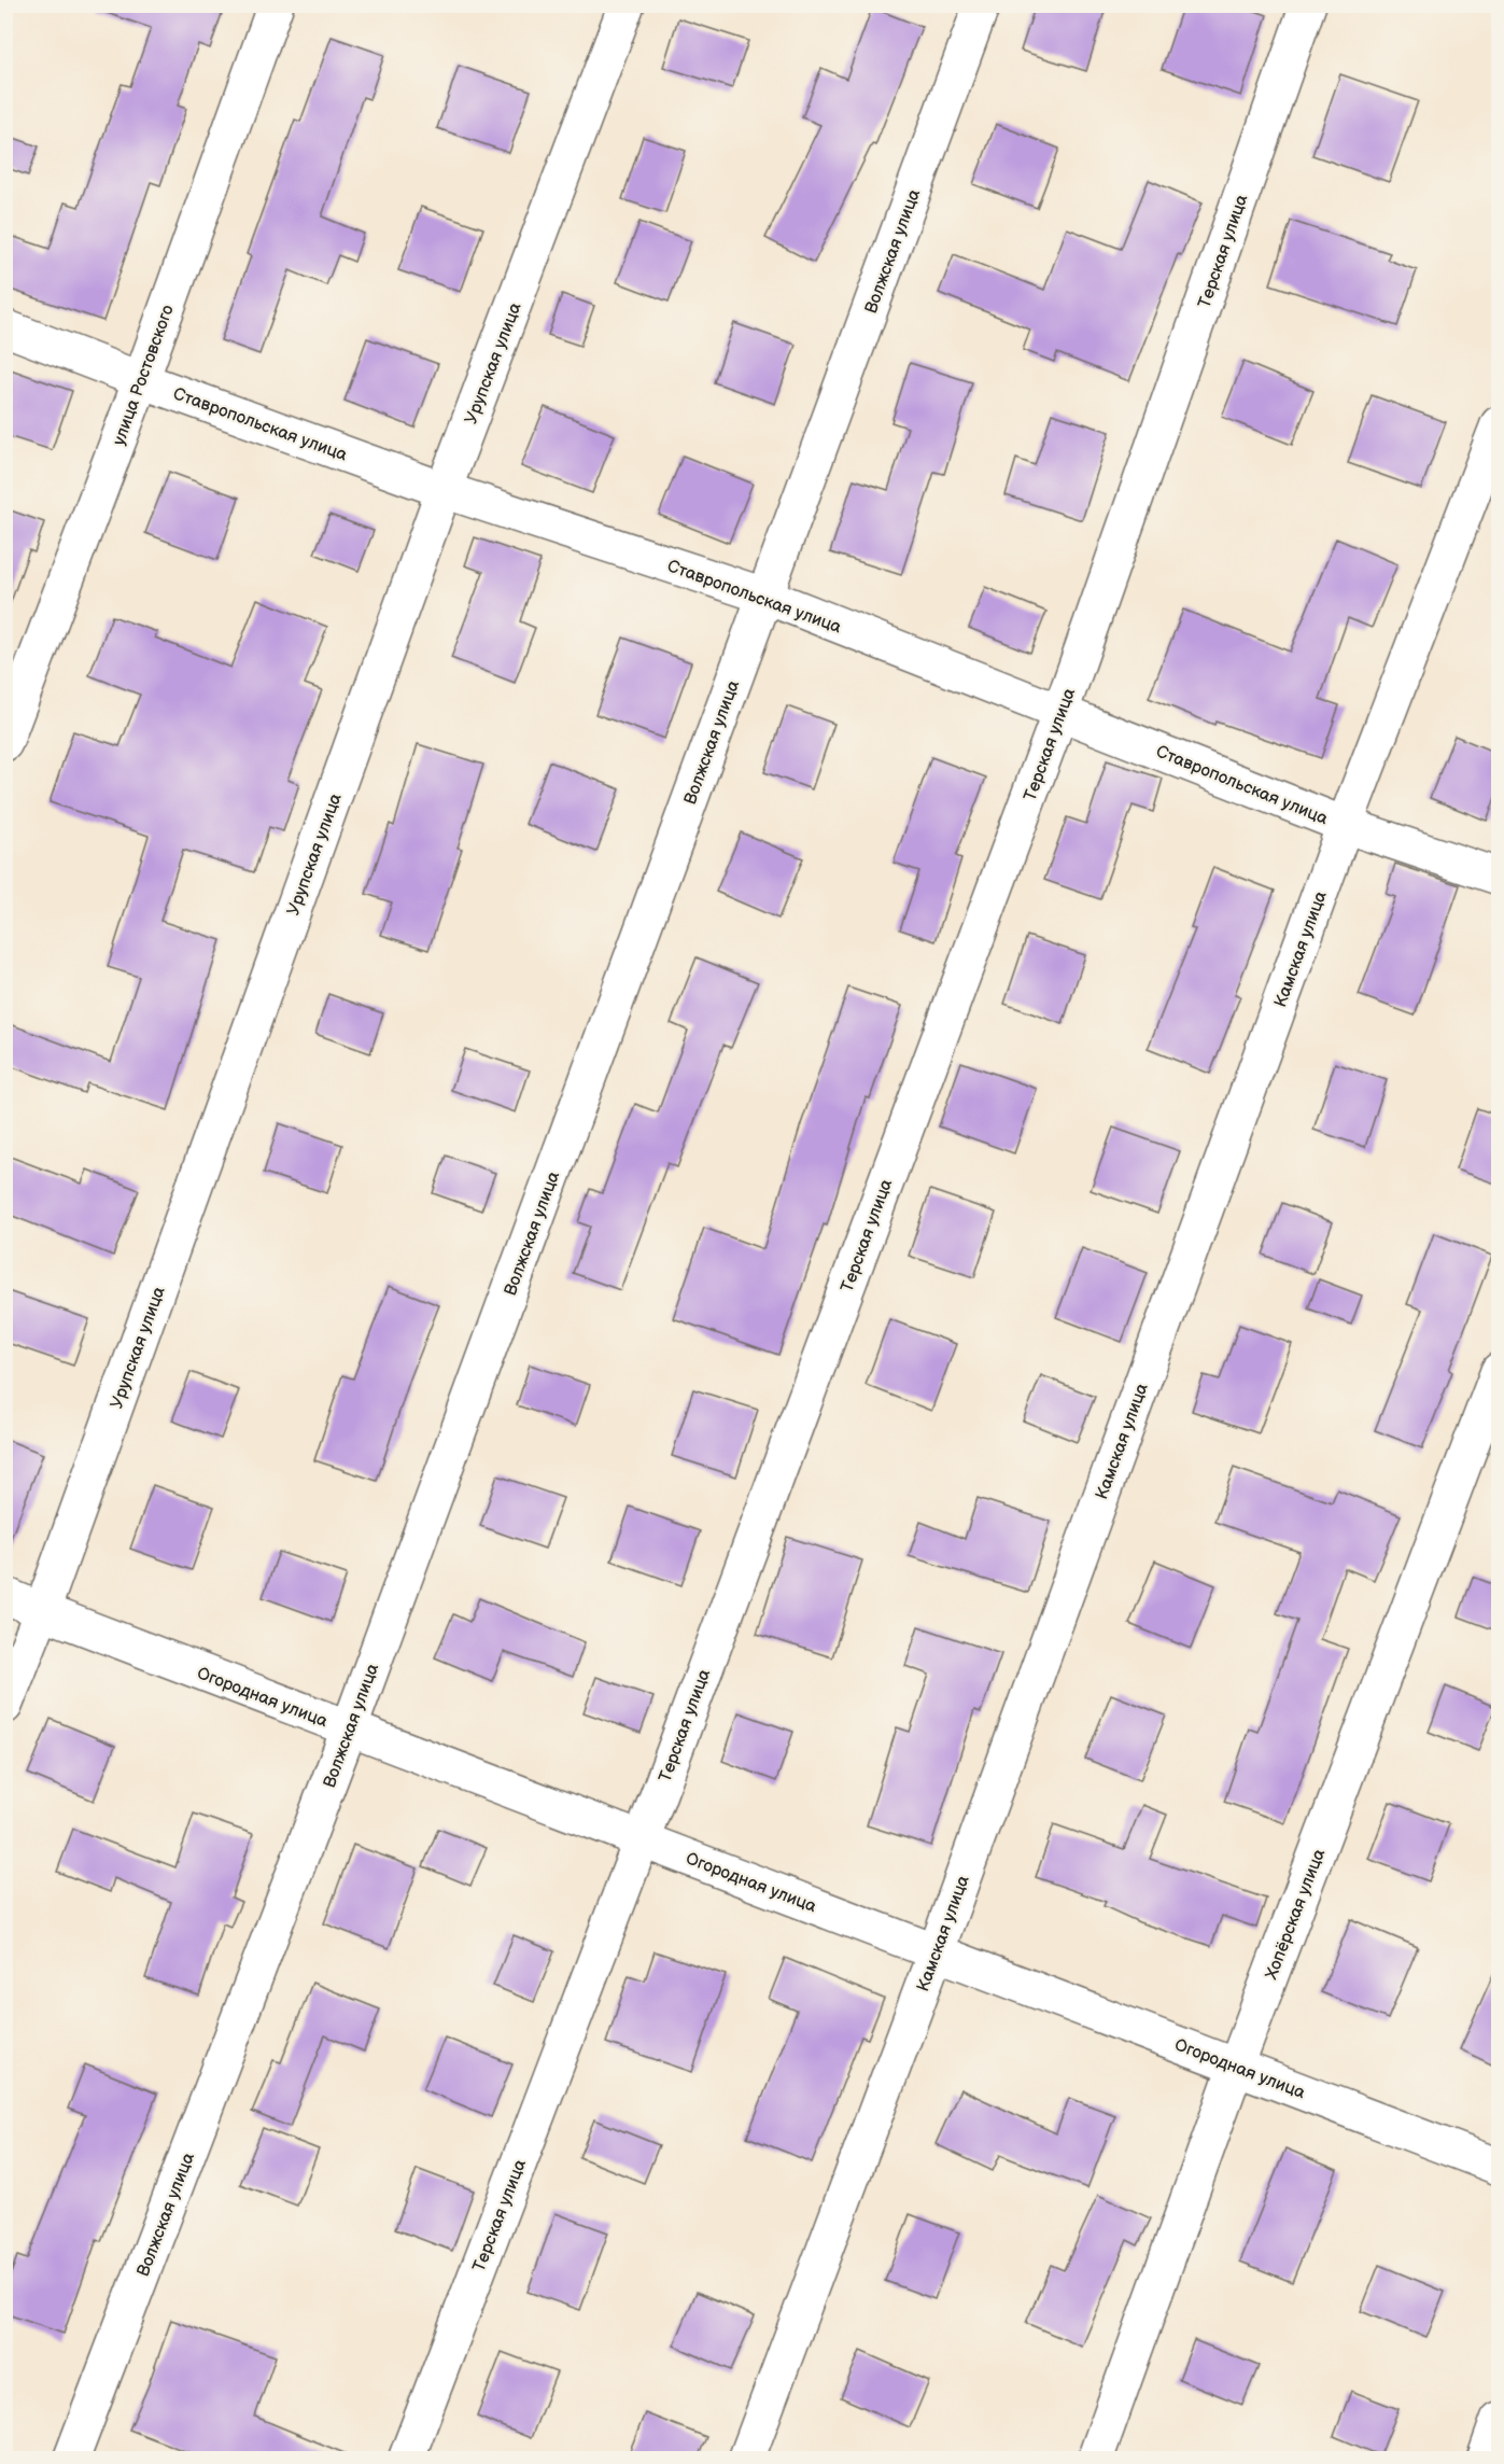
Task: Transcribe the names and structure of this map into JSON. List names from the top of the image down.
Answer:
{
  "streets": {
    "street": [
      "Волжская улица",
      "Терская улица",
      "Урупская улица",
      "улица Ростовского",
      "Ставропольская улица",
      "Камская улица",
      "Огородная улица",
      "Хопёрская улица"
    ]
  },
  "crossings": [
    ["Волжская улица", "Ставропольская улица"],
    ["Волжская улица", "Огородная улица"],
    ["Терская улица", "Ставропольская улица"],
    ["Терская улица", "Огородная улица"],
    ["Урупская улица", "Ставропольская улица"],
    ["Урупская улица", "Огородная улица"],
    ["улица Ростовского", "Ставропольская улица"],
    ["Ставропольская улица", "Камская улица"],
    ["Камская улица", "Огородная улица"],
    ["Огородная улица", "Хопёрская улица"]
  ]
}
